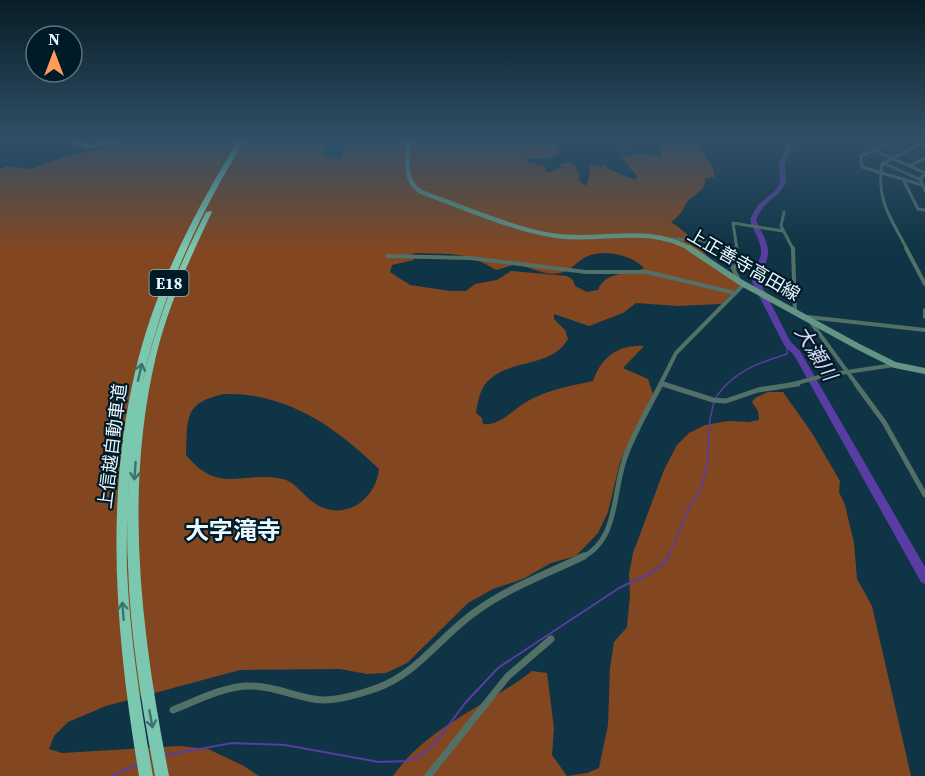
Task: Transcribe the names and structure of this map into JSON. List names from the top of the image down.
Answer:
{
  "streets": {
    "highway": ["E18", "上信越自動車道"],
    "main road": ["上正善寺高田線"]
  },
  "districts": ["大字滝寺"],
  "water": ["大瀬川"],
  "north": "top"
}
